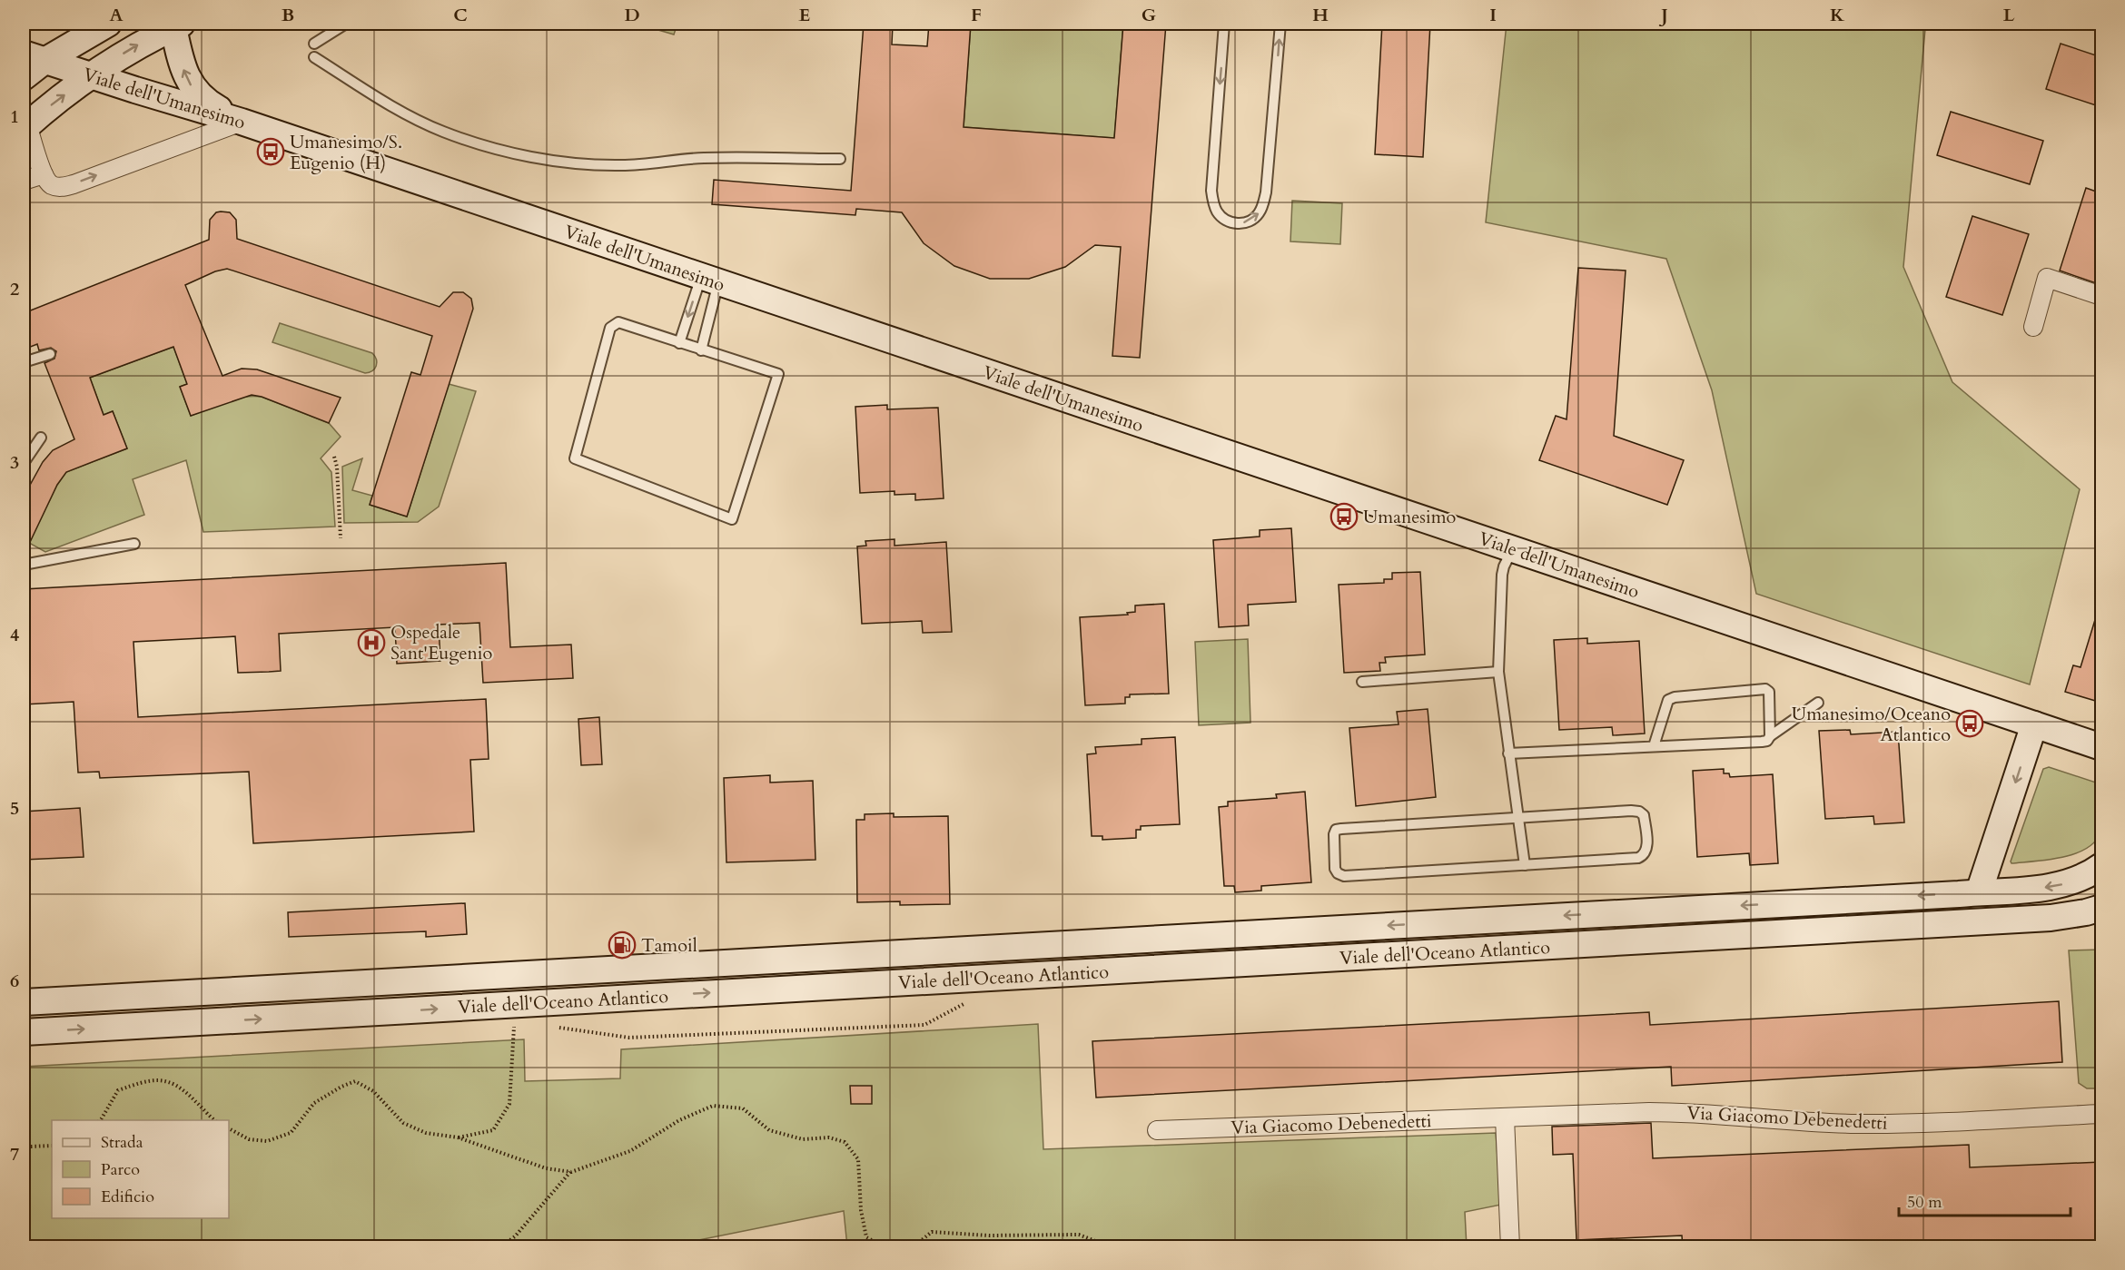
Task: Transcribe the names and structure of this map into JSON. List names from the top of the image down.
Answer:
{
  "streets": {
    "main road": ["Viale dell'Umanesimo", "Viale dell'Oceano Atlantico"],
    "street": ["Via Giacomo Debenedetti"]
  },
  "places": {
    "bus stop": ["Umanesimo/S. Eugenio (H)", "Umanesimo", "Umanesimo/Oceano Atlantico"],
    "hospital": ["Ospedale Sant'Eugenio"],
    "fuel station": ["Tamoil"]
  },
  "legend": ["Strada", "Parco", "Edificio"],
  "scale_bar": "50 m",
  "grid": {
    "columns": [
      "A",
      "B",
      "C",
      "D",
      "E",
      "F",
      "G",
      "H",
      "I",
      "J",
      "K",
      "L"
    ],
    "rows": [
      "1",
      "2",
      "3",
      "4",
      "5",
      "6",
      "7"
    ]
  }
}
